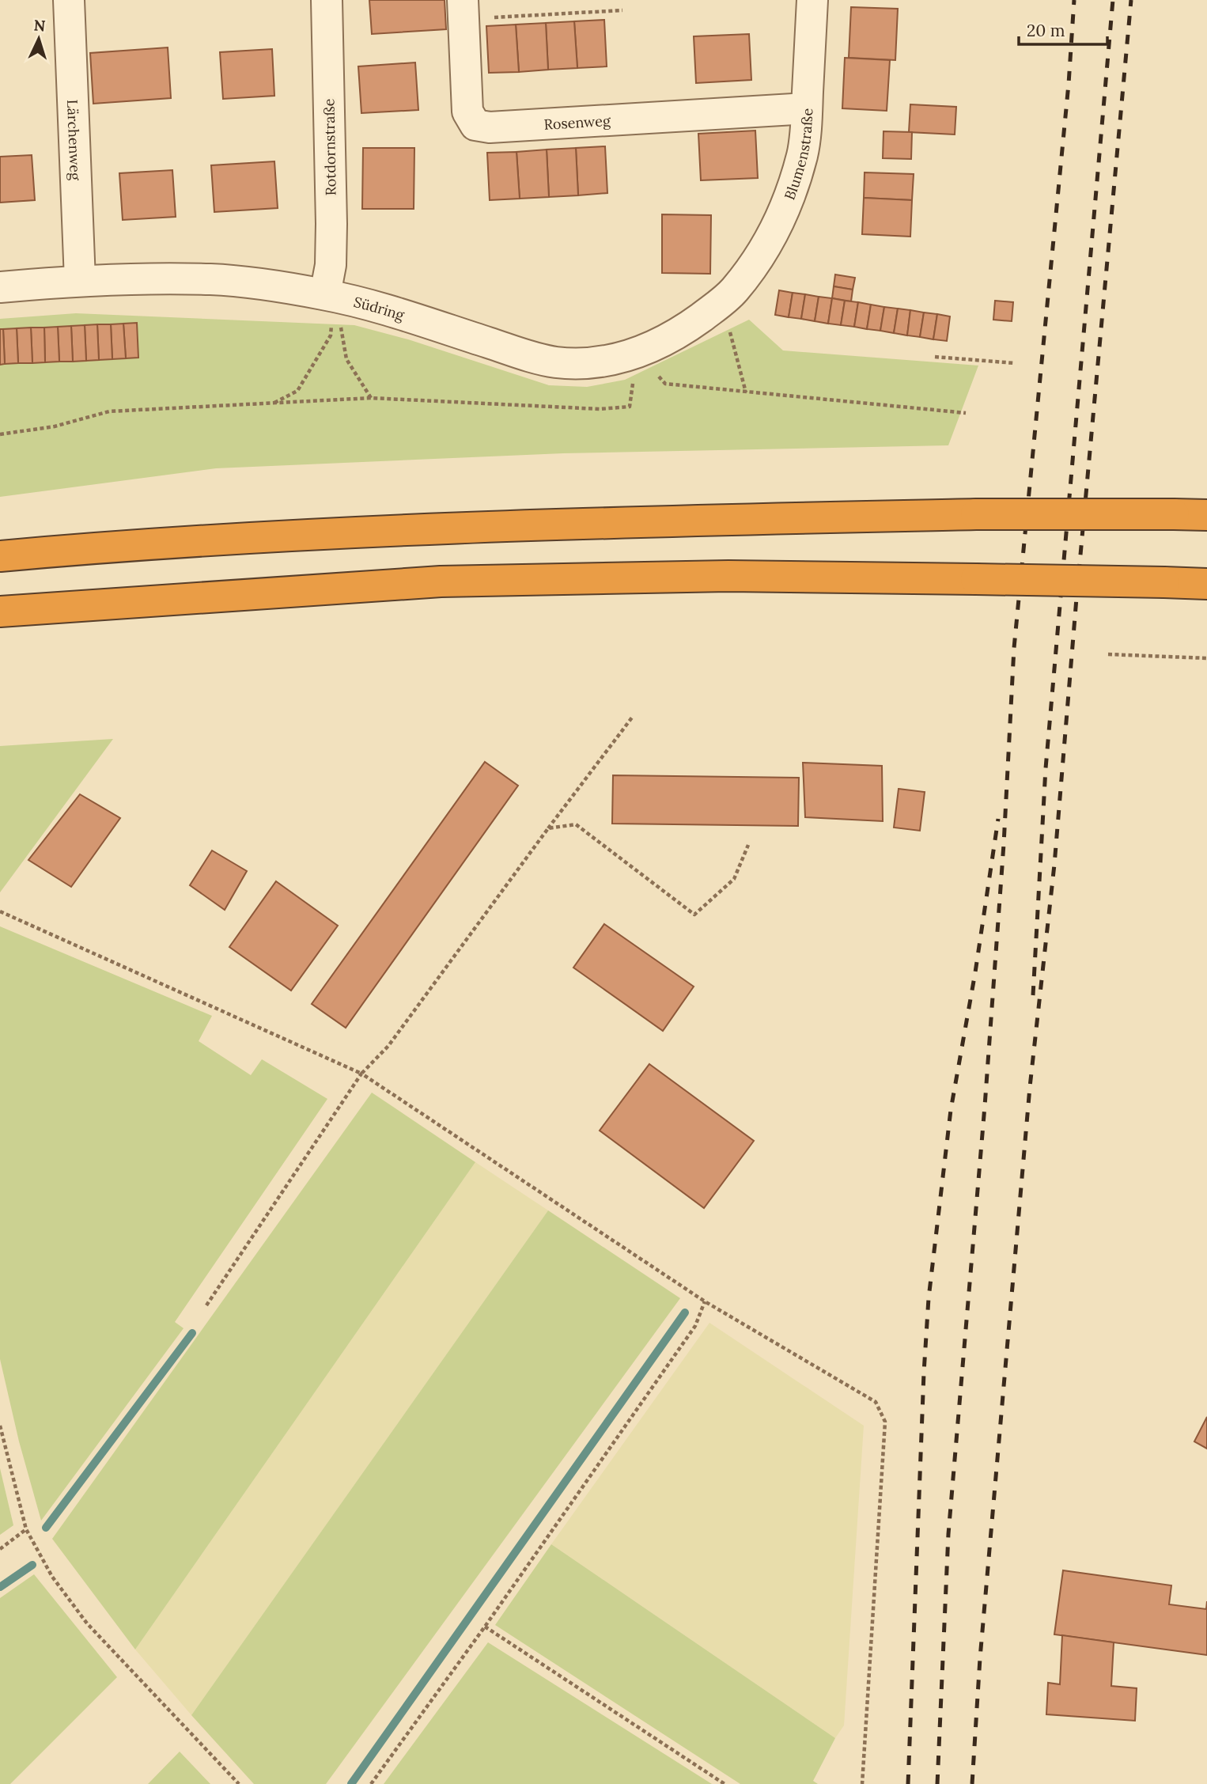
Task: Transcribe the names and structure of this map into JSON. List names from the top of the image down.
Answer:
{
  "streets": {
    "street": [
      "Rosenweg",
      "Lärchenweg",
      "Rotdornstraße",
      "Blumenstraße",
      "Südring"
    ]
  },
  "crossings": [
    ["Rosenweg", "Blumenstraße"],
    ["Lärchenweg", "Südring"],
    ["Rotdornstraße", "Südring"],
    ["Blumenstraße", "Südring"]
  ],
  "scale_bar": "20 m",
  "north": "top"
}
